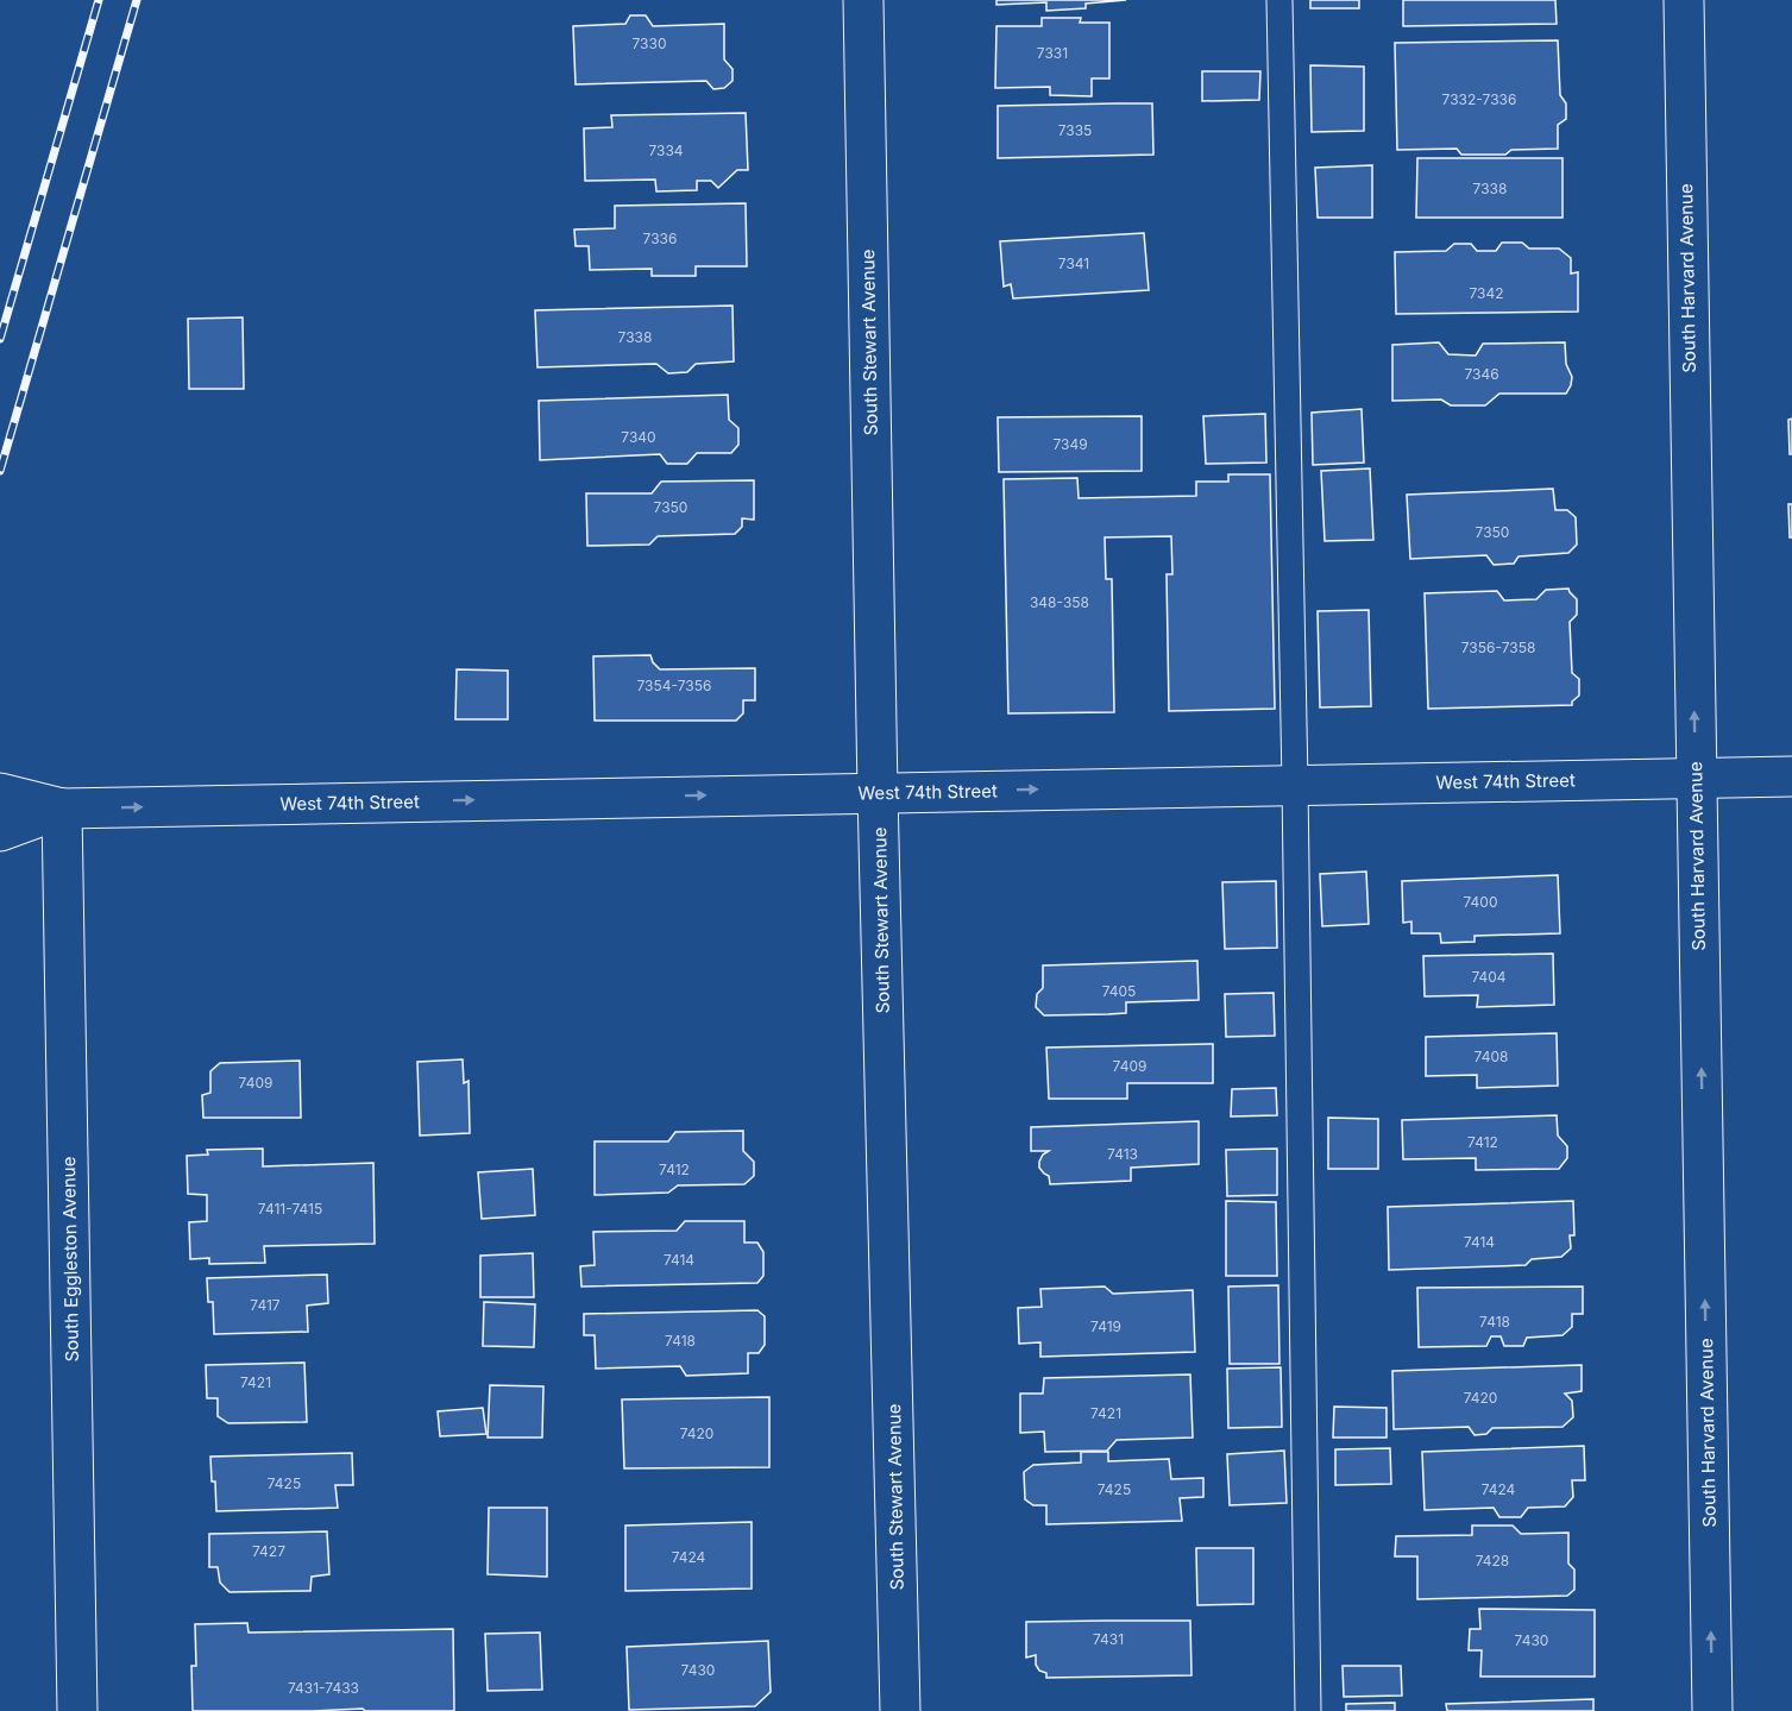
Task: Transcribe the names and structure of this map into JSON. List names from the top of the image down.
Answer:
{
  "streets": {
    "street": [
      "South Harvard Avenue",
      "South Stewart Avenue",
      "West 74th Street",
      "South Eggleston Avenue"
    ]
  },
  "crossings": [
    ["South Harvard Avenue", "West 74th Street"],
    ["South Stewart Avenue", "West 74th Street"],
    ["West 74th Street", "South Eggleston Avenue"]
  ],
  "one_way": ["South Harvard Avenue", "West 74th Street"],
  "house_numbers": [
    "7330",
    "7331",
    "7332-7336",
    "7335",
    "7334",
    "7338",
    "7336",
    "7341",
    "7342",
    "7338",
    "7346",
    "7340",
    "7349",
    "7350",
    "7350",
    "348-358",
    "7356-7358",
    "7354-7356",
    "7400",
    "7404",
    "7405",
    "7408",
    "7409",
    "7409",
    "7412",
    "7413",
    "7412",
    "7411-7415",
    "7414",
    "7414",
    "7417",
    "7418",
    "7419",
    "7418",
    "7421",
    "7420",
    "7421",
    "7420",
    "7425",
    "7425",
    "7424",
    "7427",
    "7424",
    "7428",
    "7431",
    "7430",
    "7430",
    "7431-7433"
  ]
}
